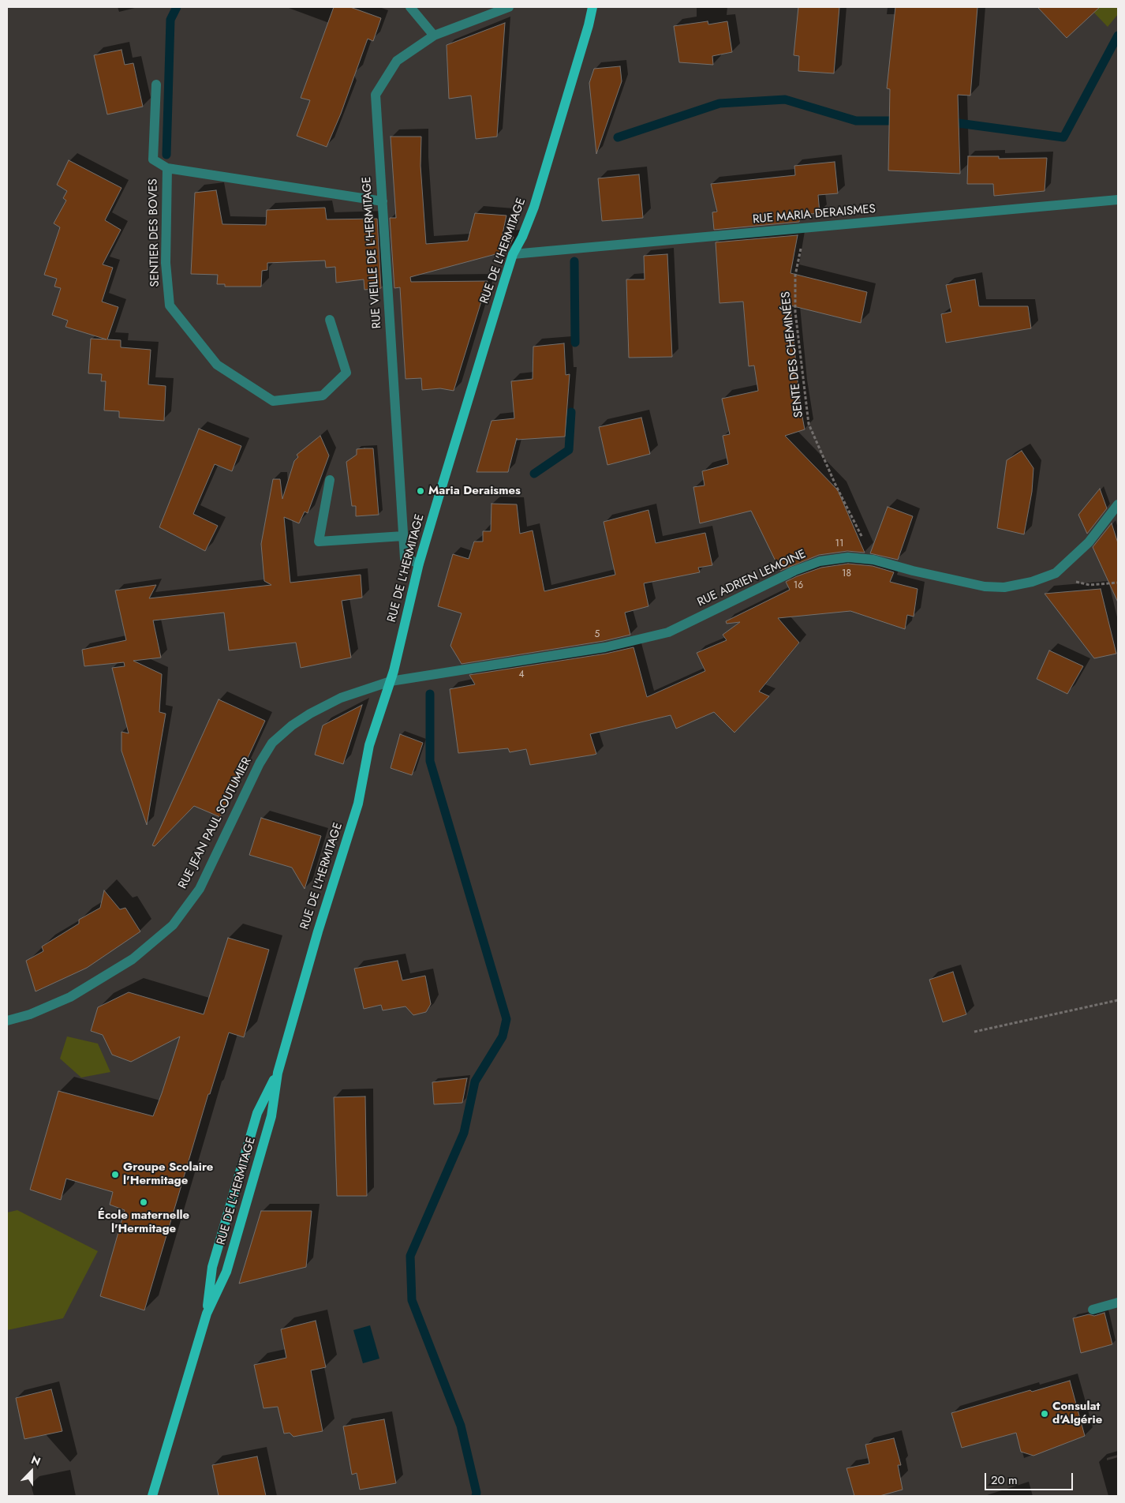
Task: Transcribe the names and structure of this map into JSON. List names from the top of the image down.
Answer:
{
  "streets": {
    "main road": ["RUE DE L'HERMITAGE"],
    "street": [
      "RUE MARIA DERAISMES",
      "SENTIER DES BOVES",
      "RUE VIEILLE DE L'HERMITAGE",
      "RUE ADRIEN LEMOINE",
      "RUE JEAN PAUL SOUTUMIER"
    ],
    "path": ["SENTE DES CHEMINÉES"]
  },
  "crossings": [
    ["RUE MARIA DERAISMES", "RUE DE L'HERMITAGE"],
    ["RUE MARIA DERAISMES", "SENTE DES CHEMINÉES"],
    ["SENTIER DES BOVES", "RUE VIEILLE DE L'HERMITAGE"],
    ["RUE DE L'HERMITAGE", "RUE VIEILLE DE L'HERMITAGE"],
    ["RUE DE L'HERMITAGE", "RUE ADRIEN LEMOINE"],
    ["RUE DE L'HERMITAGE", "RUE JEAN PAUL SOUTUMIER"],
    ["SENTE DES CHEMINÉES", "RUE ADRIEN LEMOINE"],
    ["RUE ADRIEN LEMOINE", "RUE JEAN PAUL SOUTUMIER"]
  ],
  "places": [
    "Maria Deraismes",
    "Groupe Scolaire l'Hermitage",
    "École maternelle l'Hermitage",
    "Consulat d'Algérie"
  ],
  "house_numbers": [
    "11",
    "18",
    "16",
    "5",
    "4"
  ],
  "scale_bar": "20 m",
  "north": "top"
}
